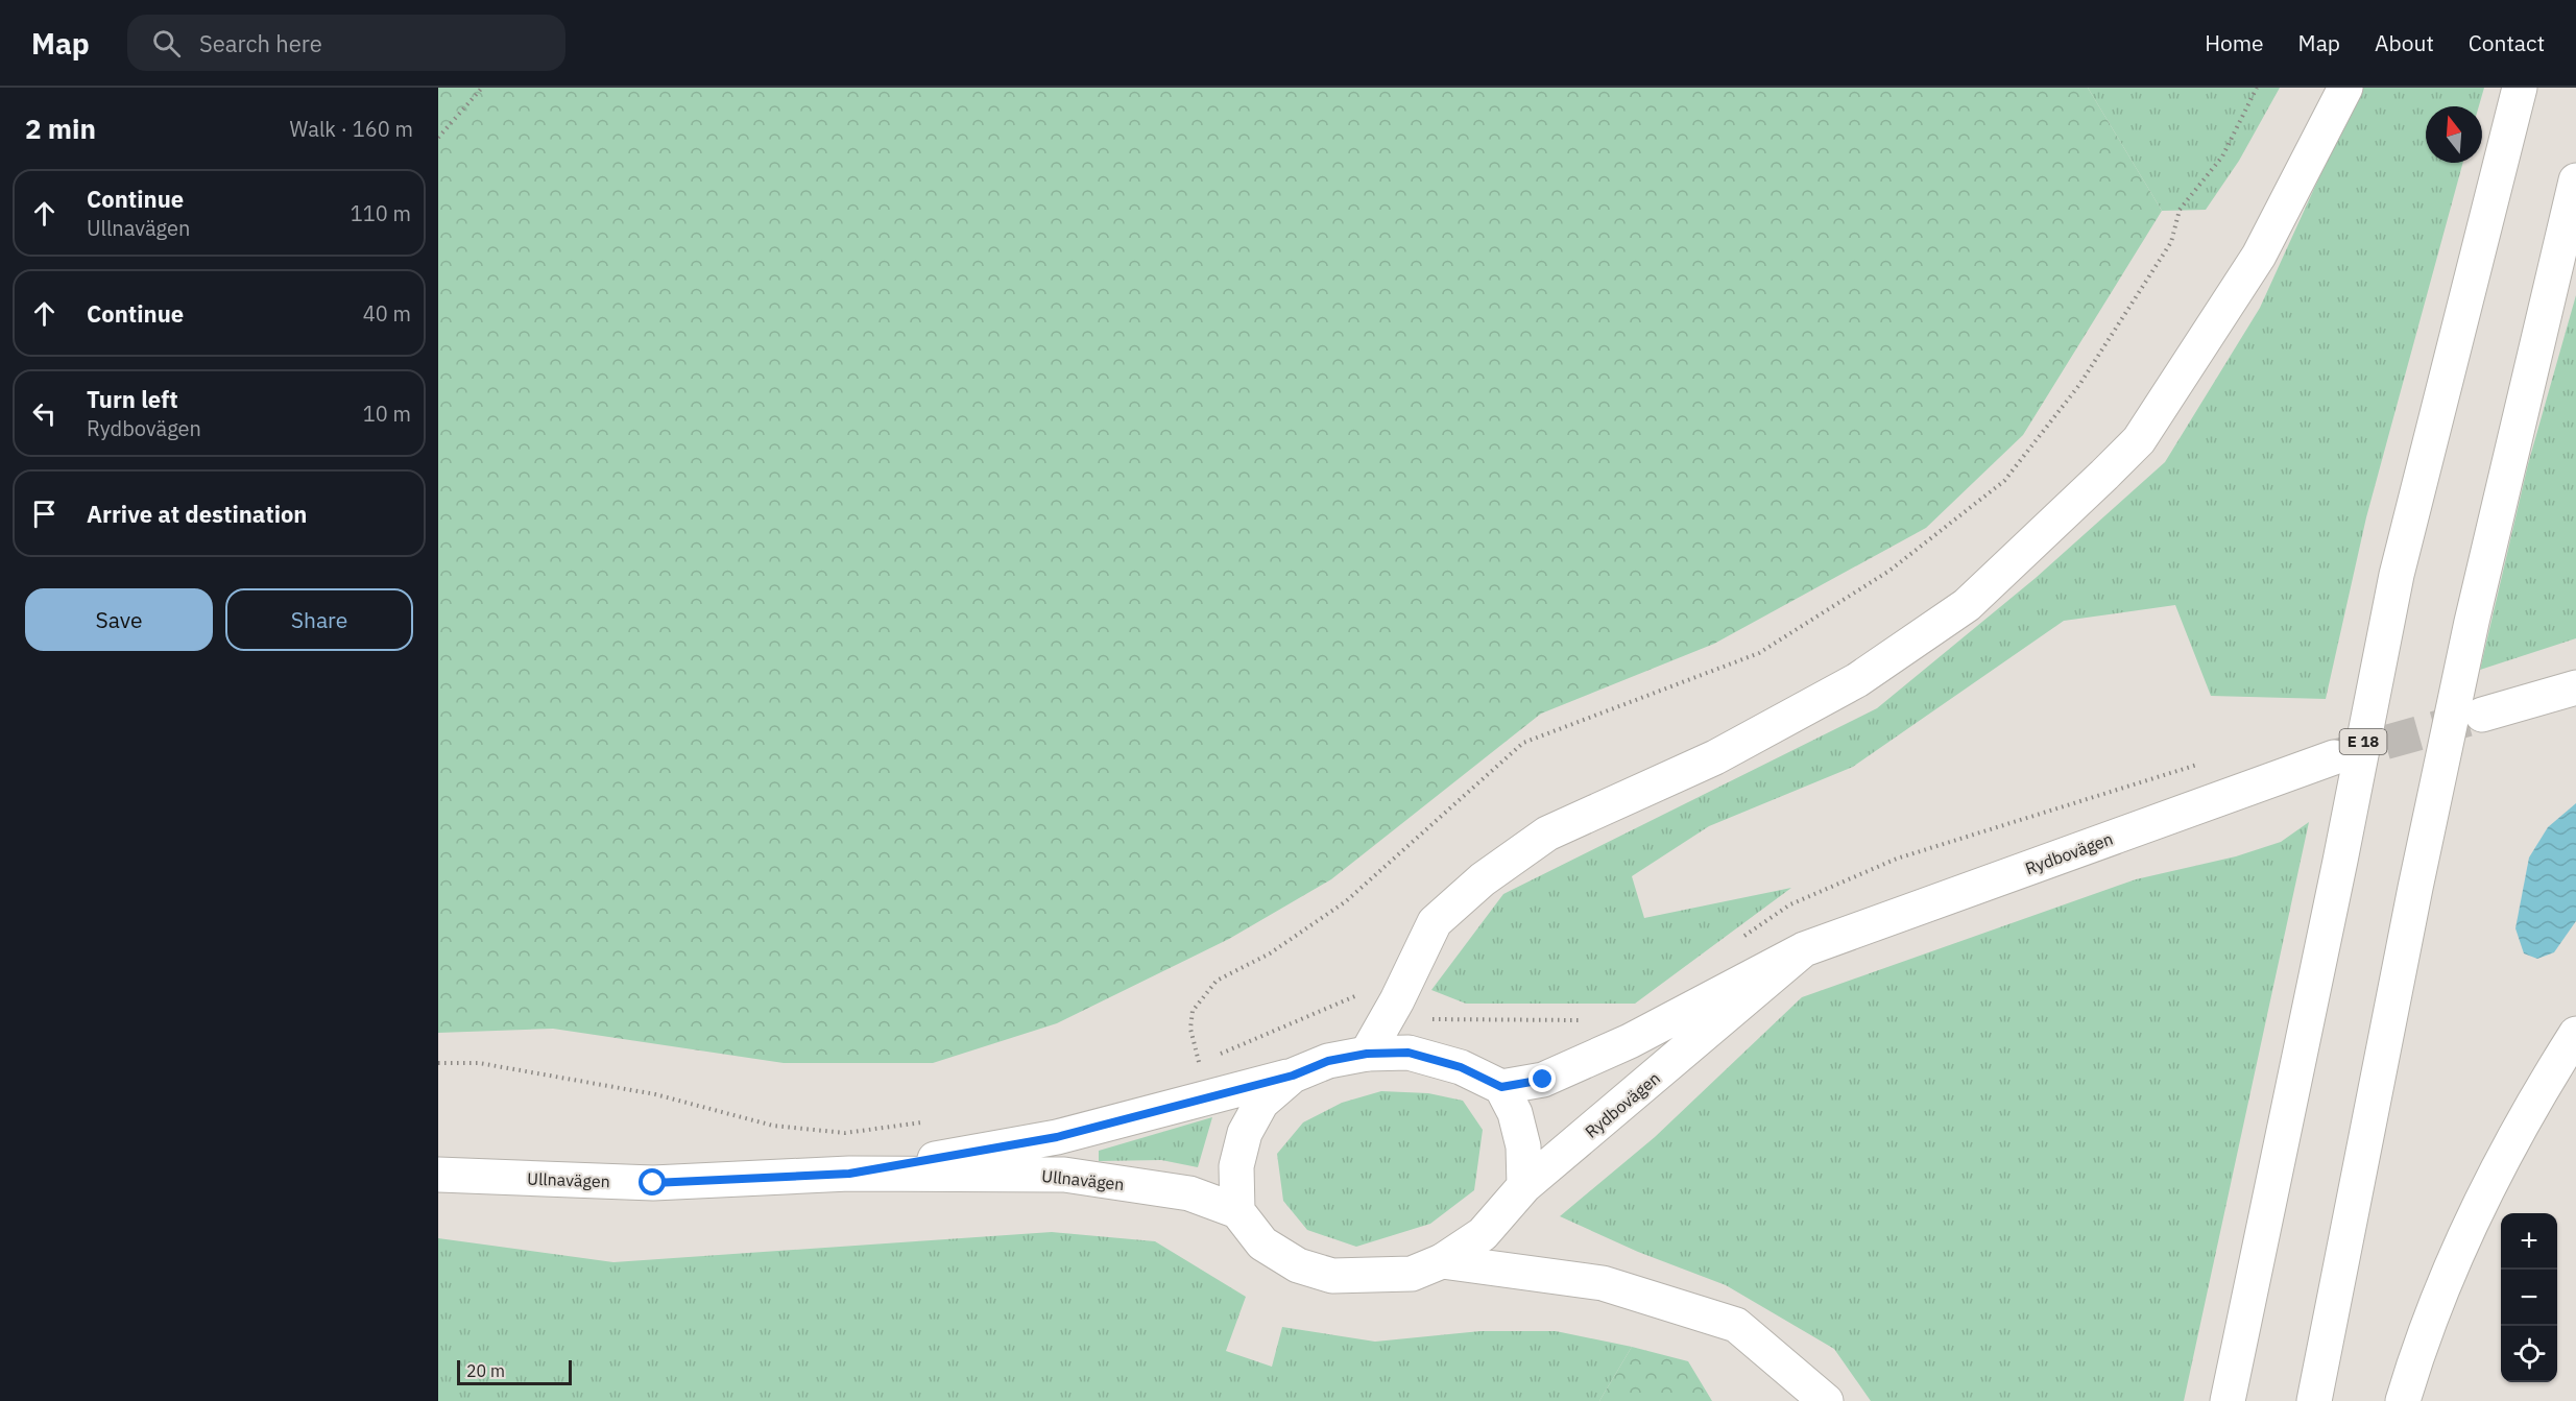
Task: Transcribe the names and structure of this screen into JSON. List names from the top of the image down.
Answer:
{
  "streets": {
    "main road": ["E 18", "Rydbovägen", "Ullnavägen"]
  },
  "crossings": [
    ["Rydbovägen", "Ullnavägen"]
  ],
  "scale_bar": "20 m",
  "north": "top",
  "page": {
    "header": "Map",
    "search": "Search here",
    "nav": [
      "Home",
      "Map",
      "About",
      "Contact"
    ],
    "heading": ["2 min", "Walk · 160 m"],
    "list": [
      ["Continue", "Ullnavägen", "110 m"],
      ["Continue", "40 m"],
      ["Turn left", "Rydbovägen", "10 m"],
      "Arrive at destination"
    ],
    "buttons": ["Save", "Share"],
    "map_buttons": ["+", "−"],
    "scale": "20 m"
  }
}
